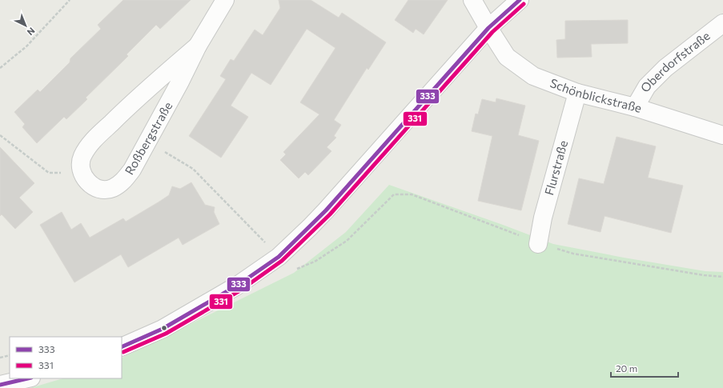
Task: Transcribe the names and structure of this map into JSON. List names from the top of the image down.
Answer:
{
  "streets": {
    "street": [
      "Oberdorfstraße",
      "Schönblickstraße",
      "Roßbergstraße",
      "Flurstraße"
    ]
  },
  "crossings": [
    ["Oberdorfstraße", "Schönblickstraße"],
    ["Schönblickstraße", "Flurstraße"]
  ],
  "lines": ["transit line 333", "transit line 331"],
  "legend": ["333", "331"],
  "scale_bar": "20 m",
  "north": "bottom right"
}
